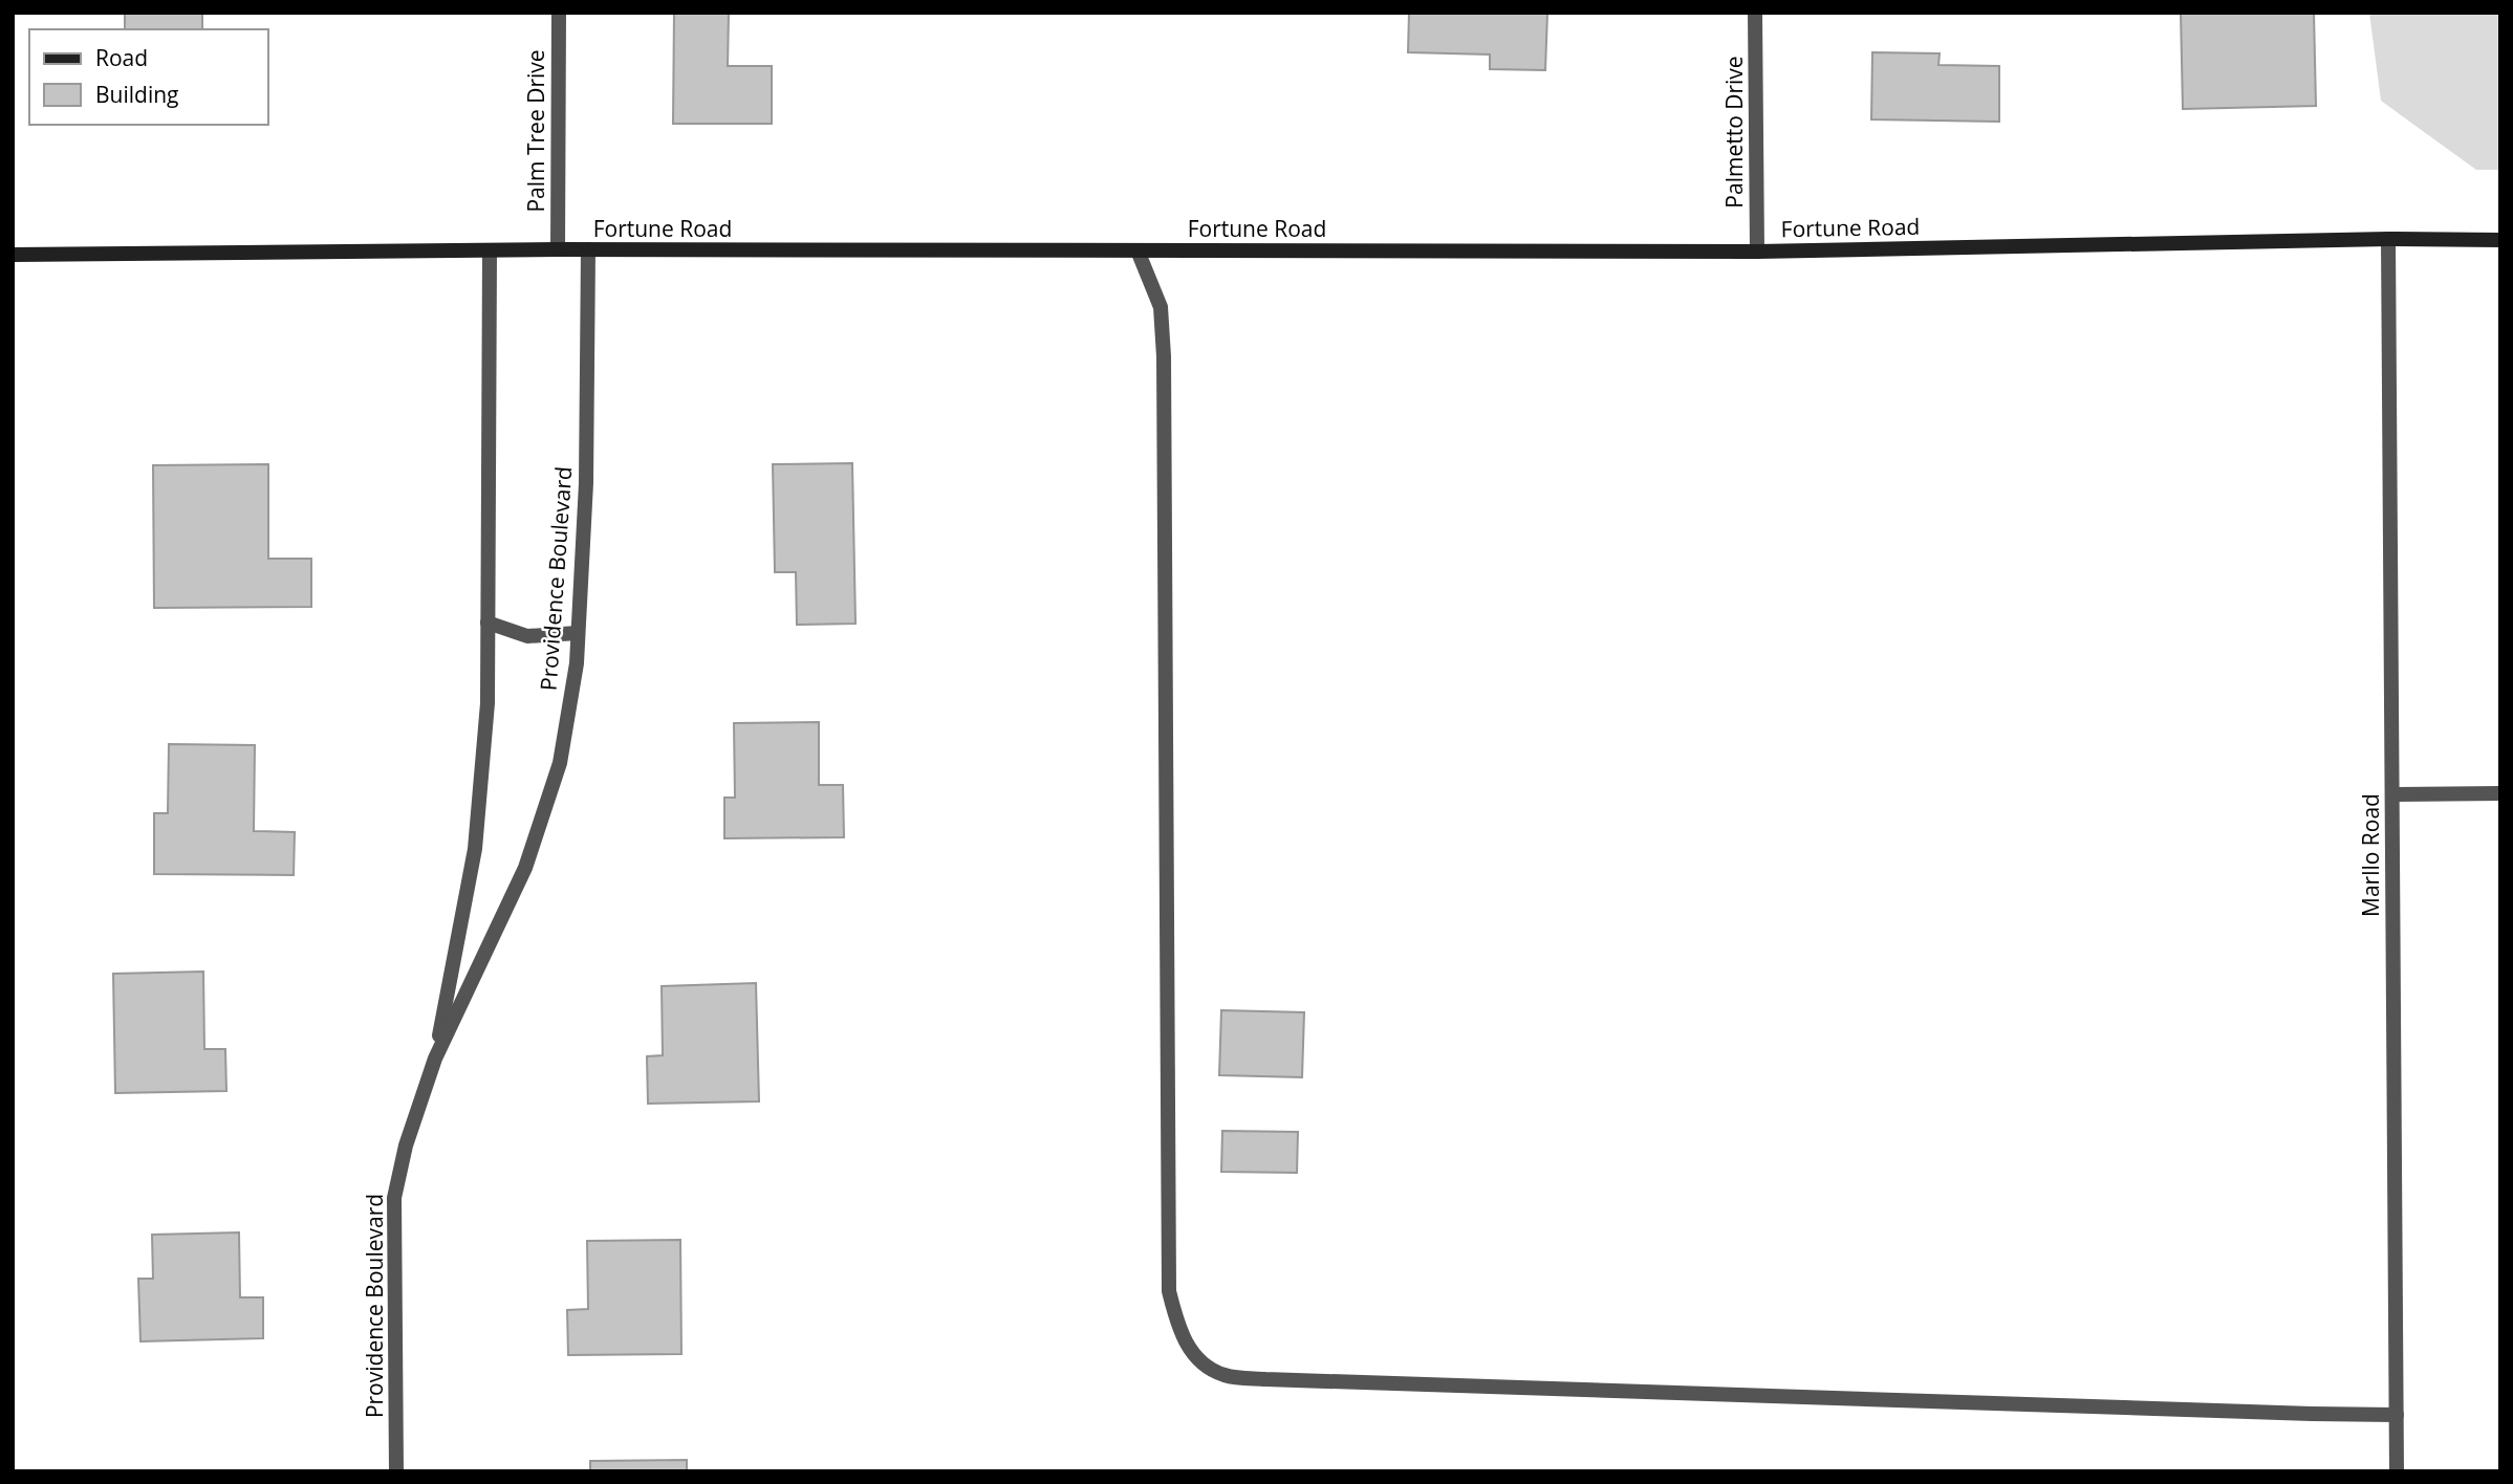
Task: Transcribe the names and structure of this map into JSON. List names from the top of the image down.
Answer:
{
  "streets": {
    "street": [
      "Palm Tree Drive",
      "Palmetto Drive",
      "Fortune Road",
      "Providence Boulevard",
      "Marllo Road"
    ]
  },
  "crossings": [
    ["Palm Tree Drive", "Fortune Road"],
    ["Palmetto Drive", "Fortune Road"],
    ["Fortune Road", "Providence Boulevard"],
    ["Fortune Road", "Marllo Road"]
  ],
  "legend": ["Road", "Building"]
}
